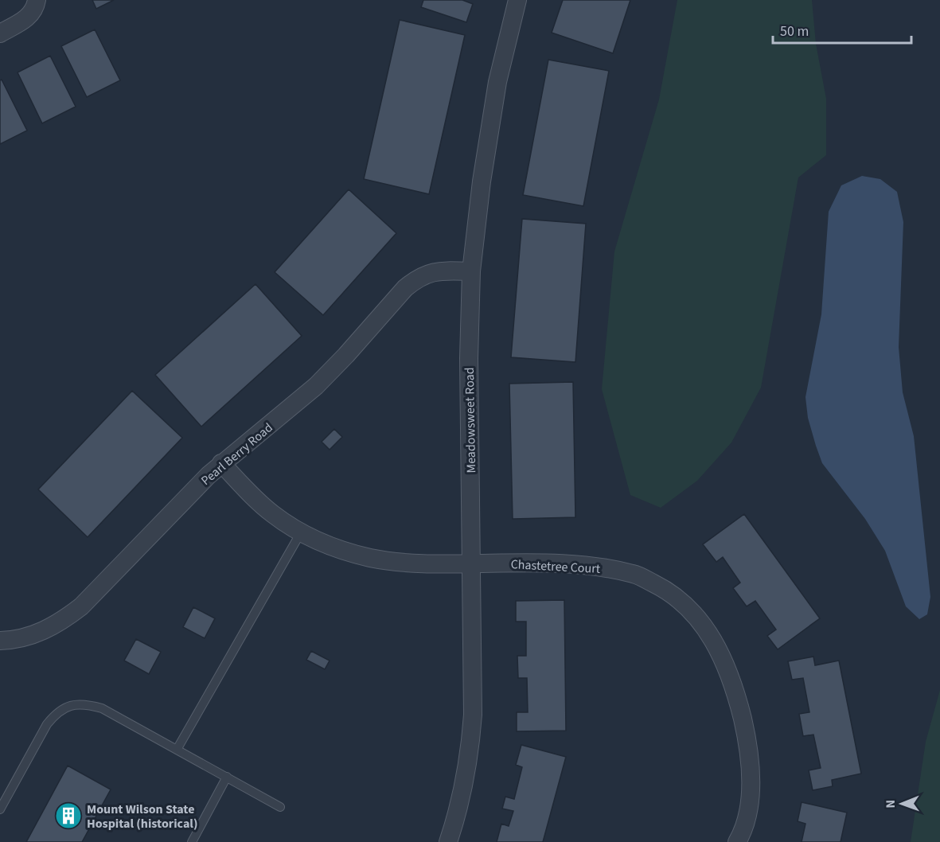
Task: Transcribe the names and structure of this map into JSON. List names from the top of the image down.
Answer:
{
  "streets": {
    "street": ["Meadowsweet Road", "Pearl Berry Road", "Chastetree Court"]
  },
  "crossings": [
    ["Meadowsweet Road", "Pearl Berry Road"],
    ["Meadowsweet Road", "Chastetree Court"],
    ["Pearl Berry Road", "Chastetree Court"]
  ],
  "places": {
    "building": ["Mount Wilson State Hospital (historical)"]
  },
  "scale_bar": "50 m",
  "north": "left"
}
